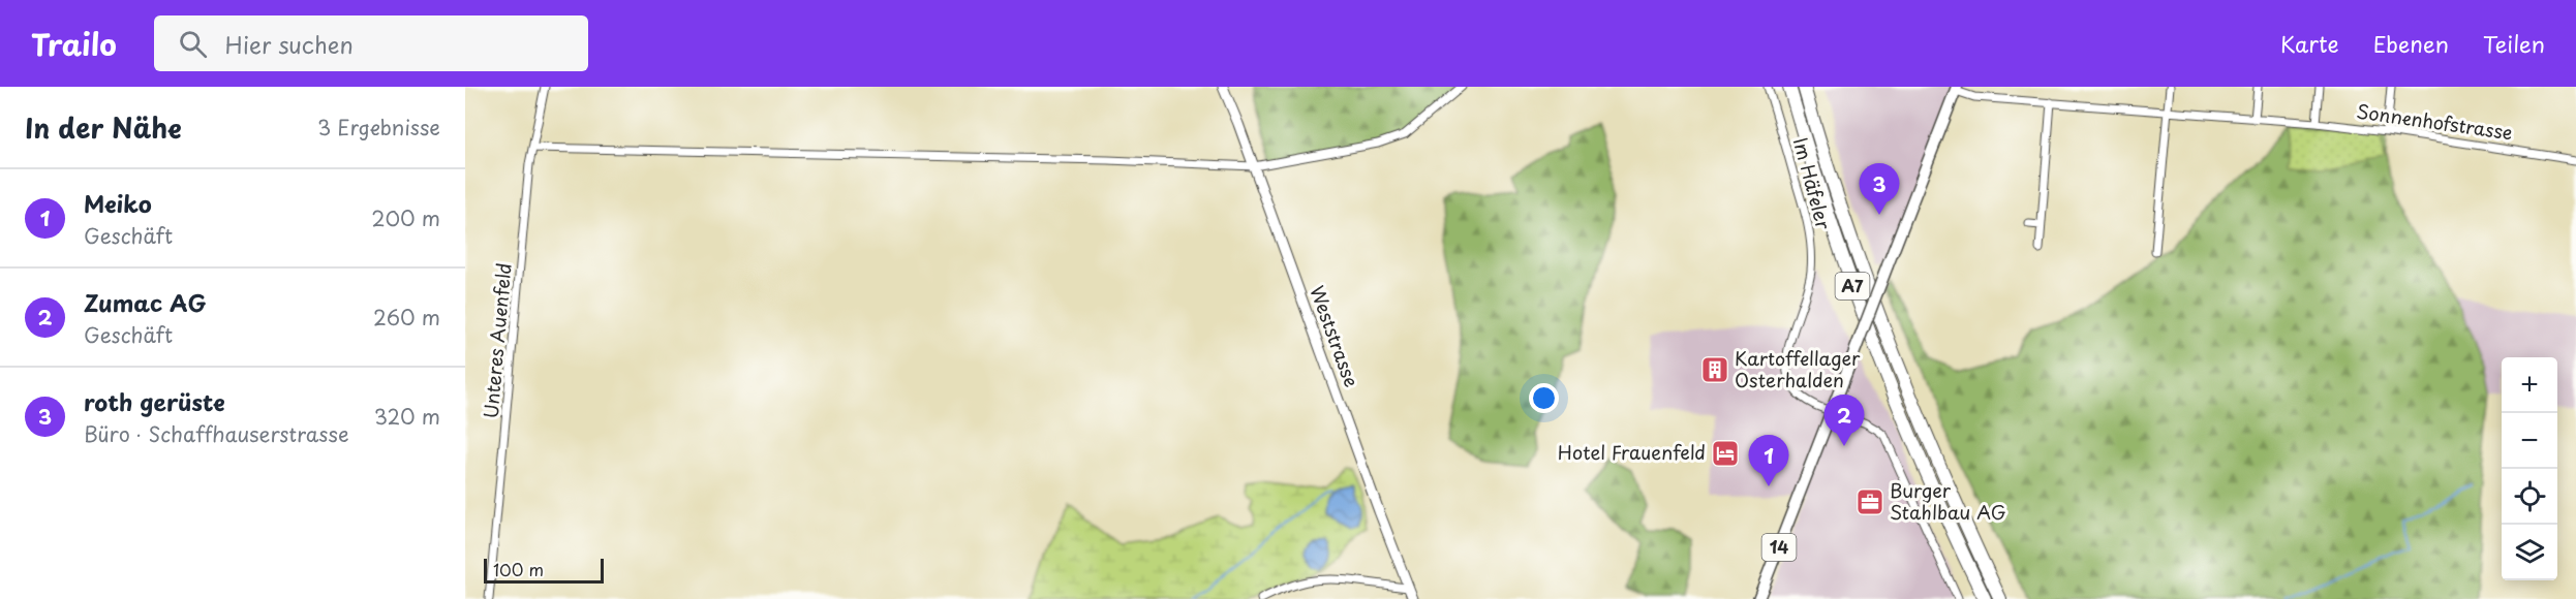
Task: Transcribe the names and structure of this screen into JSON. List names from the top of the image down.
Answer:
{
  "streets": {
    "highway": ["A7"],
    "main road": ["Weststrasse", "14"],
    "street": ["Sonnenhofstrasse", "Im Häfeler", "Unteres Auenfeld"]
  },
  "crossings": [
    ["Sonnenhofstrasse", "14"],
    ["Im Häfeler", "14"]
  ],
  "places": {
    "building": ["Kartoffellager Osterhalden"],
    "hotel": ["Hotel Frauenfeld"],
    "office": ["Burger Stahlbau AG"]
  },
  "scale_bar": "100 m",
  "page": {
    "header": "Trailo",
    "search": "Hier suchen",
    "nav": ["Karte", "Ebenen", "Teilen"],
    "heading": ["In der Nähe", "3 Ergebnisse"],
    "pins": ["3", "2", "1"],
    "list": [
      {
        "mark": "1",
        "name": "Meiko",
        "note": "Geschäft",
        "value": "200 m"
      },
      {
        "mark": "2",
        "name": "Zumac AG",
        "note": "Geschäft",
        "value": "260 m"
      },
      {
        "mark": "3",
        "name": "roth gerüste",
        "note": "Büro · Schaffhauserstrasse",
        "value": "320 m"
      }
    ],
    "map_buttons": ["+", "−"],
    "scale": "100 m"
  }
}
